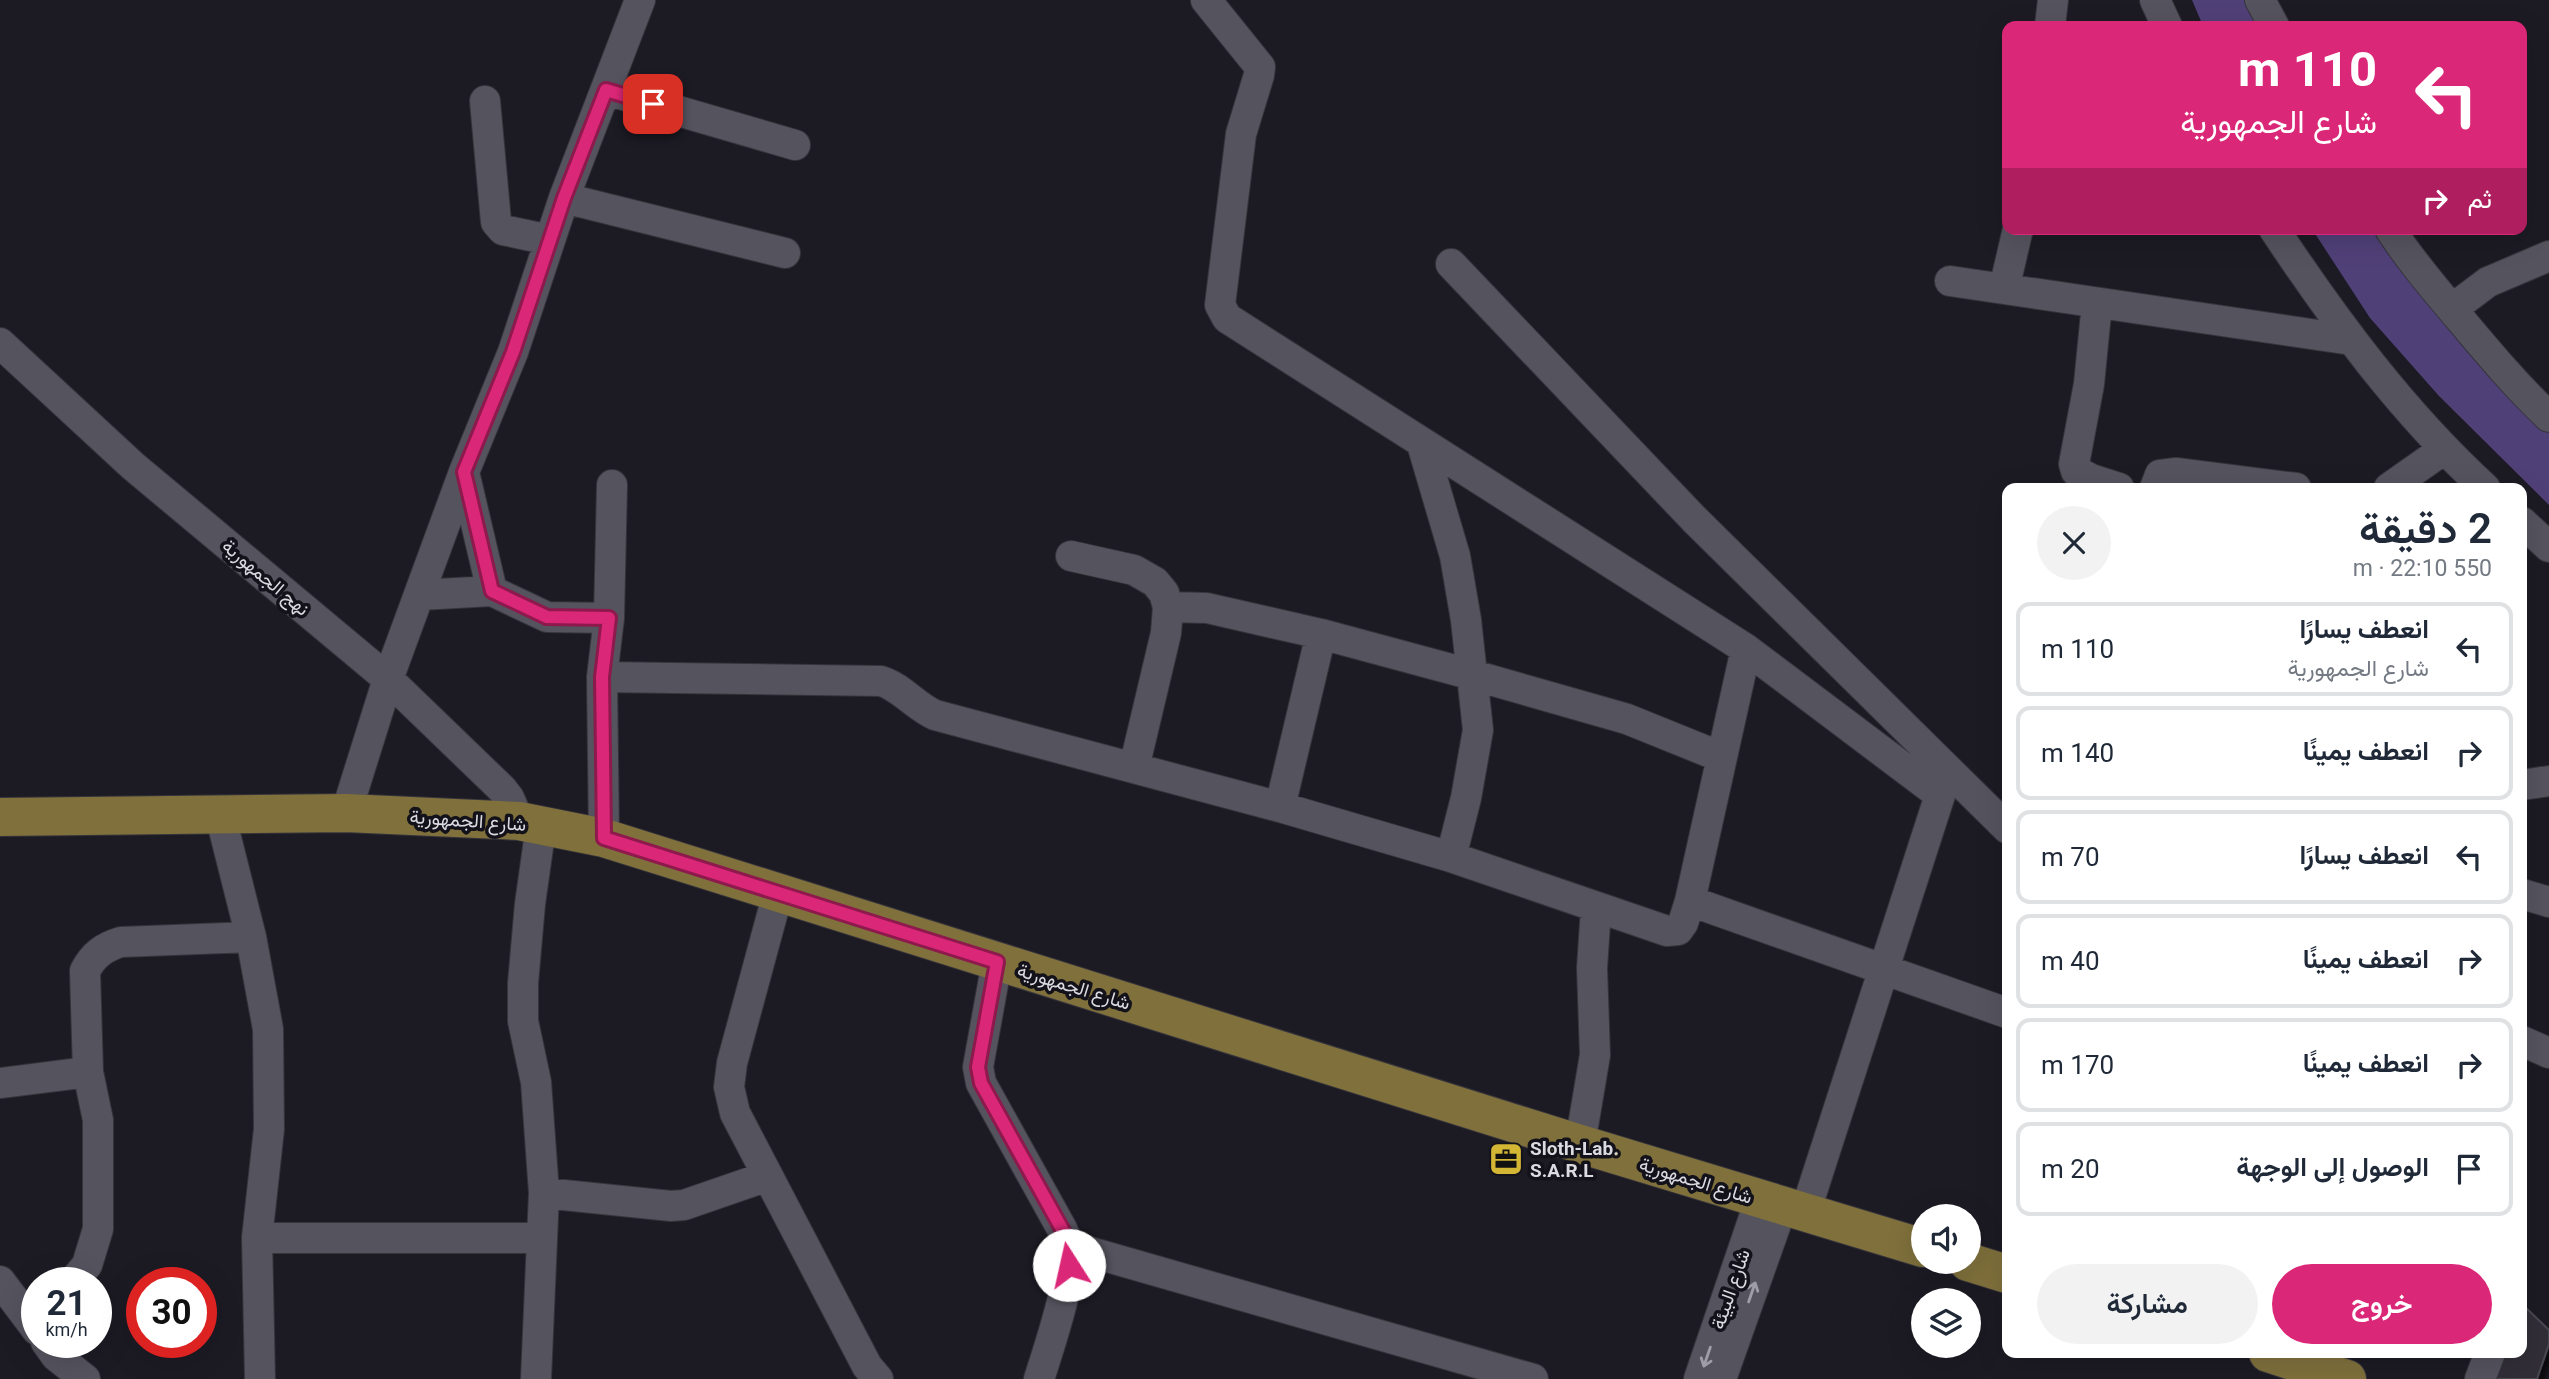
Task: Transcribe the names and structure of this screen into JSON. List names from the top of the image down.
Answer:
{
  "streets": {
    "main road": ["شارع الجمهورية"],
    "street": ["نهج الجمهورية", "شارع البيئة"]
  },
  "crossings": [
    ["نهج الجمهورية", "شارع الجمهورية"],
    ["شارع الجمهورية", "شارع البيئة"]
  ],
  "places": {
    "office": ["Sloth-Lab. S.A.R.L"]
  },
  "page": {
    "turn": ["110 m", "شارع الجمهورية"],
    "then": "ثم",
    "heading": ["2 دقيقة", "550 m · 22:10"],
    "list": [
      {
        "name": "انعطف يسارًا",
        "note": "شارع الجمهورية",
        "value": "110 m"
      },
      {
        "name": "انعطف يمينًا",
        "value": "140 m"
      },
      {
        "name": "انعطف يسارًا",
        "value": "70 m"
      },
      {
        "name": "انعطف يمينًا",
        "value": "40 m"
      },
      {
        "name": "انعطف يمينًا",
        "value": "170 m"
      },
      {
        "name": "الوصول إلى الوجهة",
        "value": "20 m"
      }
    ],
    "buttons": ["خروج", "مشاركة"],
    "speed": "21 km/h",
    "limit": "30"
  }
}
